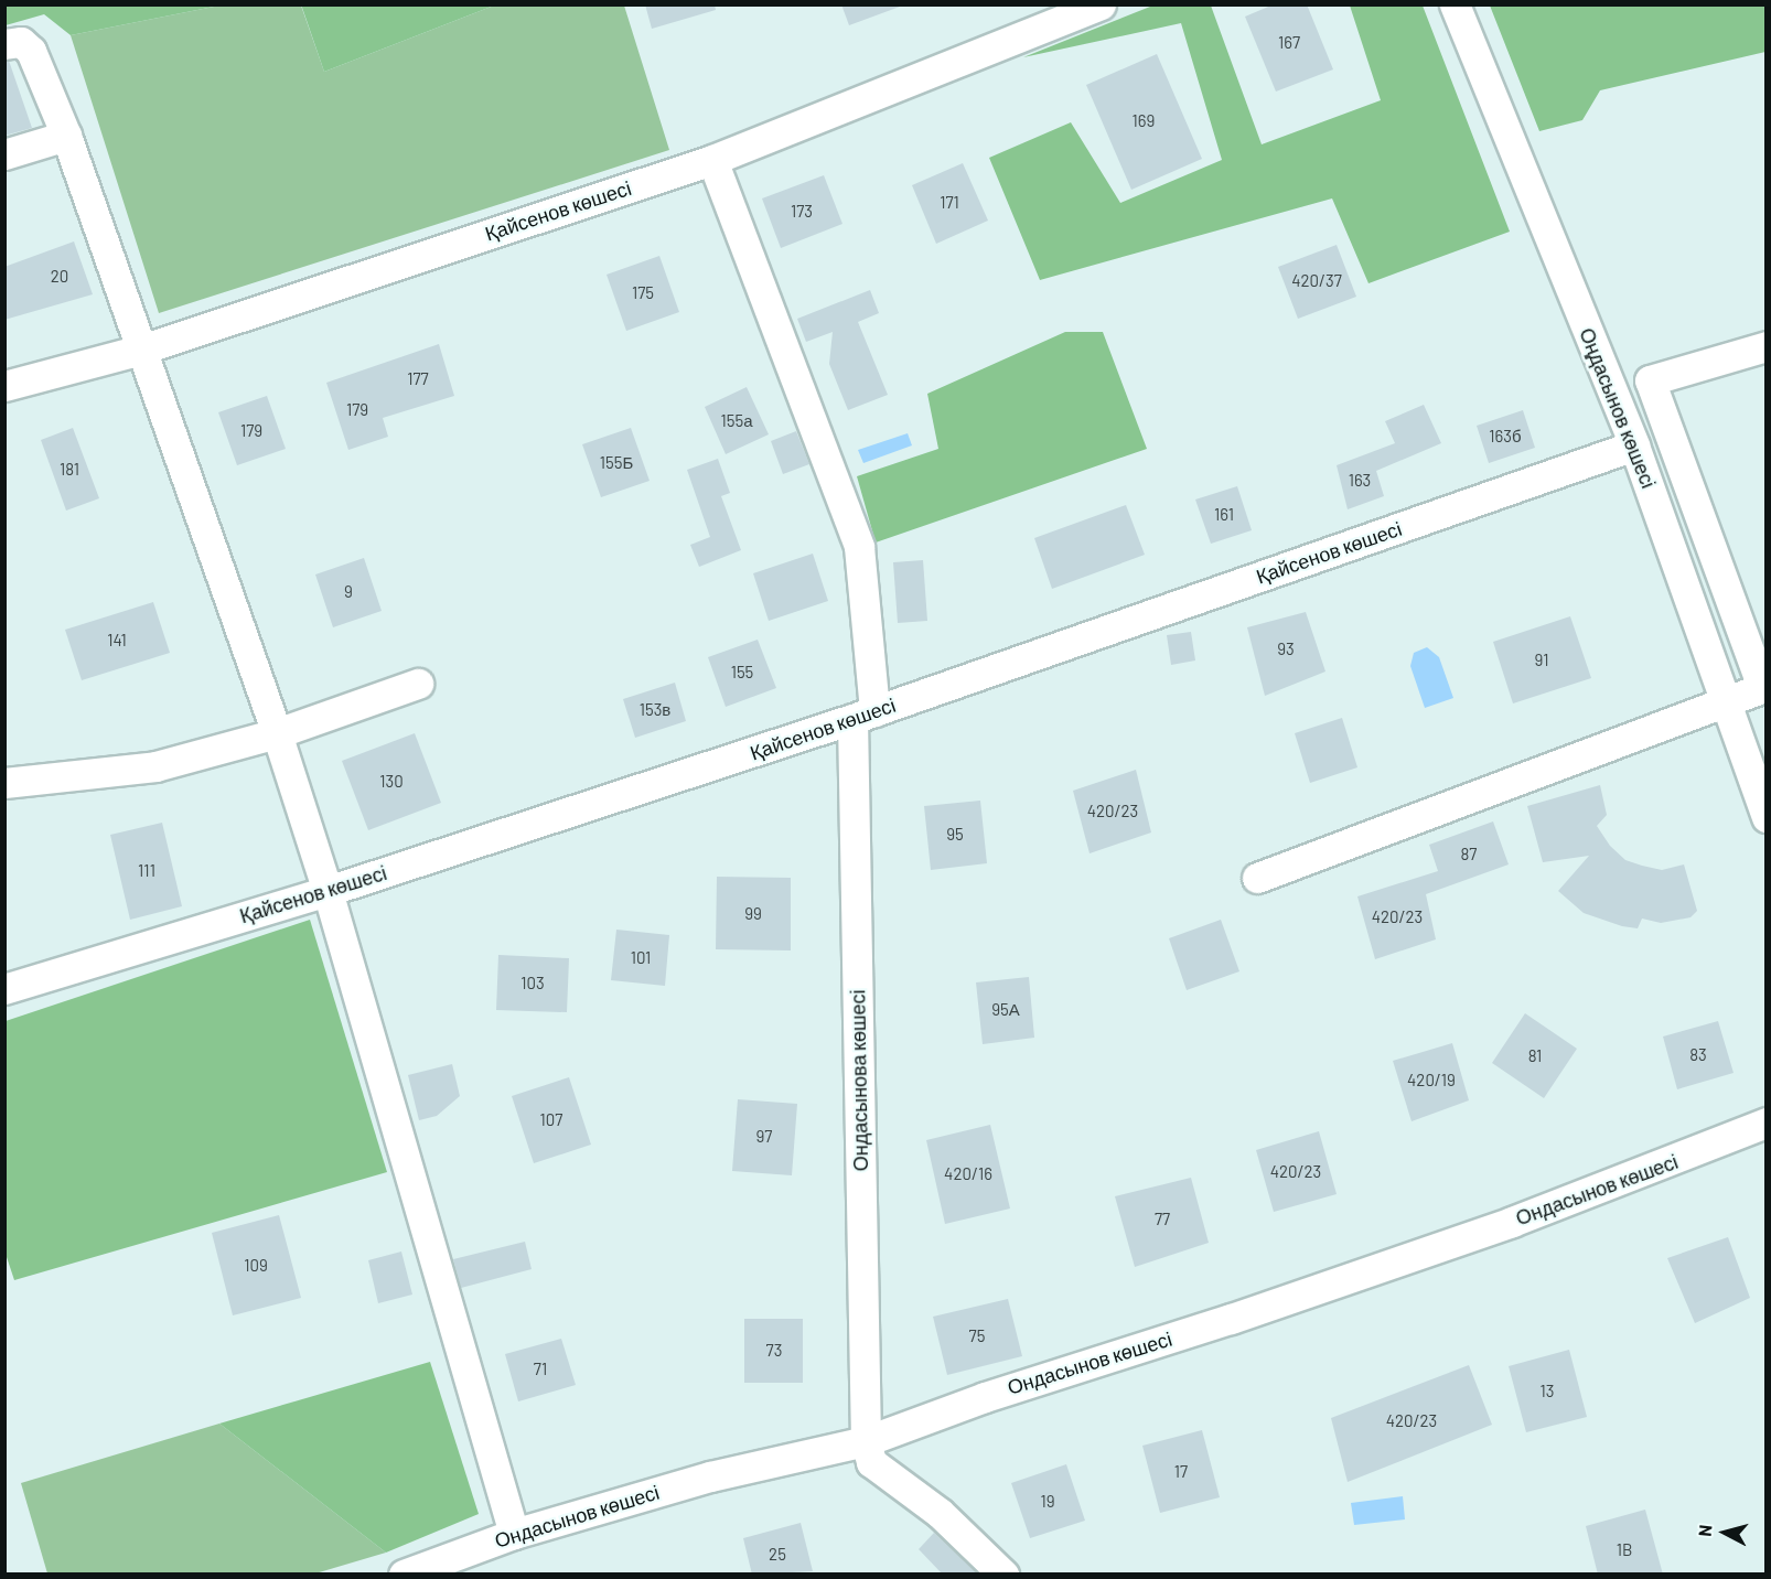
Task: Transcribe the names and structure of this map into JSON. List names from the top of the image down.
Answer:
{
  "streets": {
    "street": [
      "Қайсенов көшесі",
      "Оңдасынов көшесі",
      "Ондасынова көшесі",
      "Ондасынов көшесі"
    ]
  },
  "crossings": [
    ["Қайсенов көшесі", "Оңдасынов көшесі"],
    ["Қайсенов көшесі", "Ондасынова көшесі"],
    ["Ондасынова көшесі", "Ондасынов көшесі"]
  ],
  "house_numbers": [
    "167",
    "169",
    "171",
    "173",
    "20",
    "420/37",
    "175",
    "177",
    "179",
    "155а",
    "179",
    "163б",
    "155Б",
    "181",
    "163",
    "161",
    "9",
    "141",
    "93",
    "91",
    "155",
    "153в",
    "130",
    "420/23",
    "95",
    "87",
    "111",
    "99",
    "420/23",
    "101",
    "103",
    "95А",
    "83",
    "81",
    "420/19",
    "107",
    "97",
    "420/23",
    "420/16",
    "77",
    "109",
    "75",
    "73",
    "71",
    "13",
    "420/23",
    "17",
    "19",
    "1B",
    "25"
  ],
  "north": "left"
}
